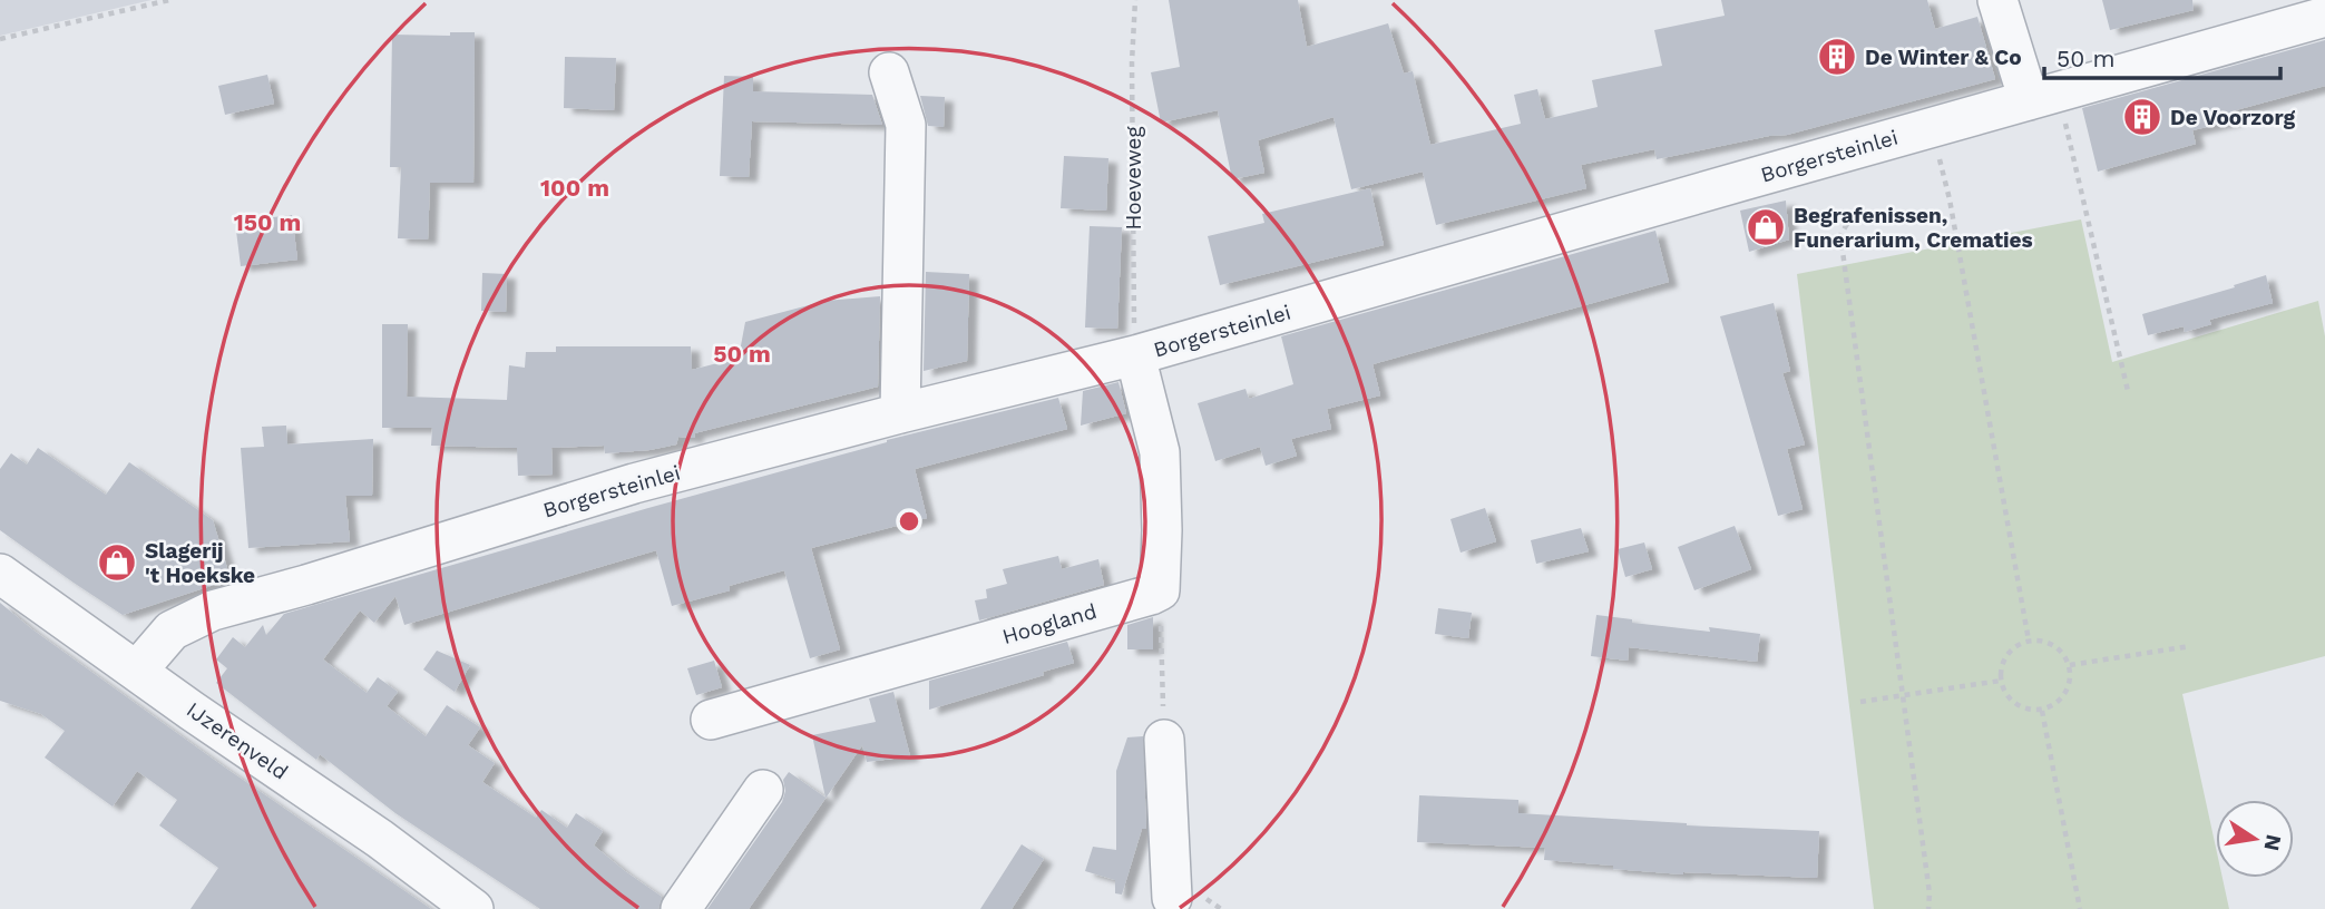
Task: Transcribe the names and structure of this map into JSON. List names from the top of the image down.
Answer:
{
  "streets": {
    "street": ["Borgersteinlei", "Hoogland", "IJzerenveld"],
    "path": ["Hoeveweg"]
  },
  "crossings": [
    ["Borgersteinlei", "Hoeveweg"],
    ["Borgersteinlei", "IJzerenveld"]
  ],
  "places": {
    "building": ["De Winter & Co", "De Voorzorg"],
    "shop": ["Begrafenissen, Funerarium, Crematies", "Slagerij 't Hoekske"]
  },
  "scale_bar": "50 m",
  "north": "right",
  "rings": ["100 m", "150 m", "50 m"]
}
